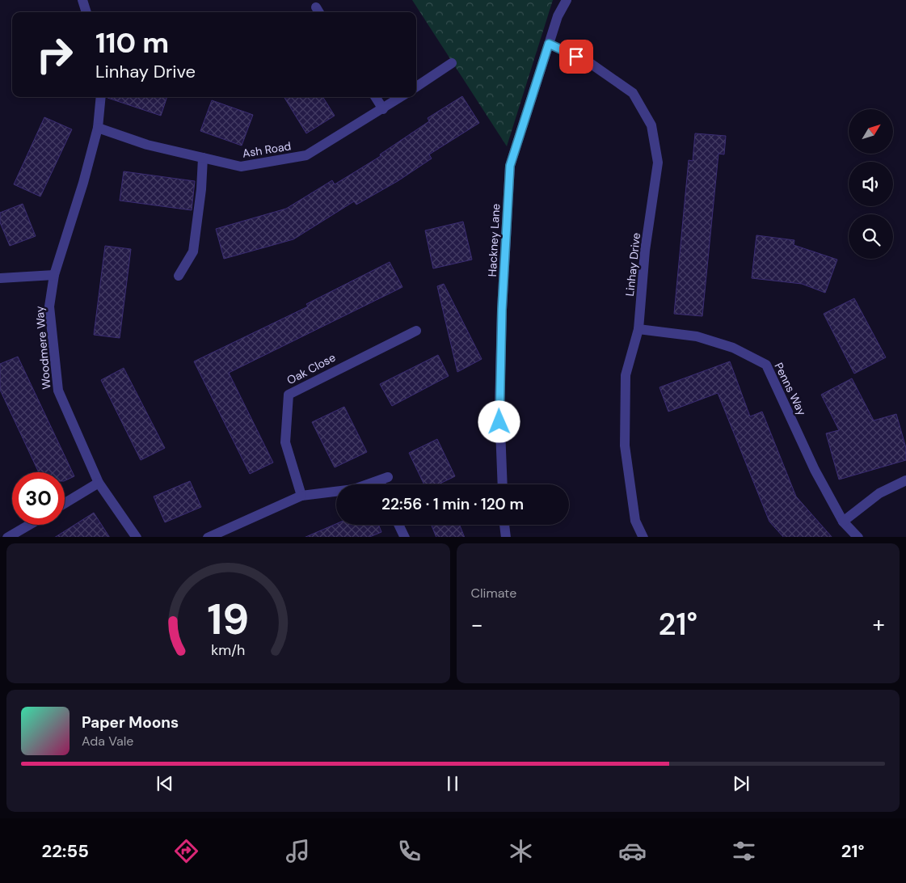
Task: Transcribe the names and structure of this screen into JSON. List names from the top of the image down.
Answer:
{
  "streets": {
    "street": [
      "Ash Road",
      "Hackney Lane",
      "Linhay Drive",
      "Woodmere Way",
      "Oak Close",
      "Penns Way"
    ]
  },
  "crossings": [
    ["Ash Road", "Woodmere Way"],
    ["Hackney Lane", "Linhay Drive"],
    ["Linhay Drive", "Penns Way"]
  ],
  "north": "top right",
  "page": {
    "turn": ["110 m", "Linhay Drive"],
    "limit": "30",
    "trip": "22:56 · 1 min · 120 m",
    "tile": "Climate",
    "heat": ["−", "21°", "+"],
    "song": ["Paper Moons", "Ada Vale"],
    "tabs": ["22:55", "21°"],
    "gauge": ["19", "km/h"]
  }
}
